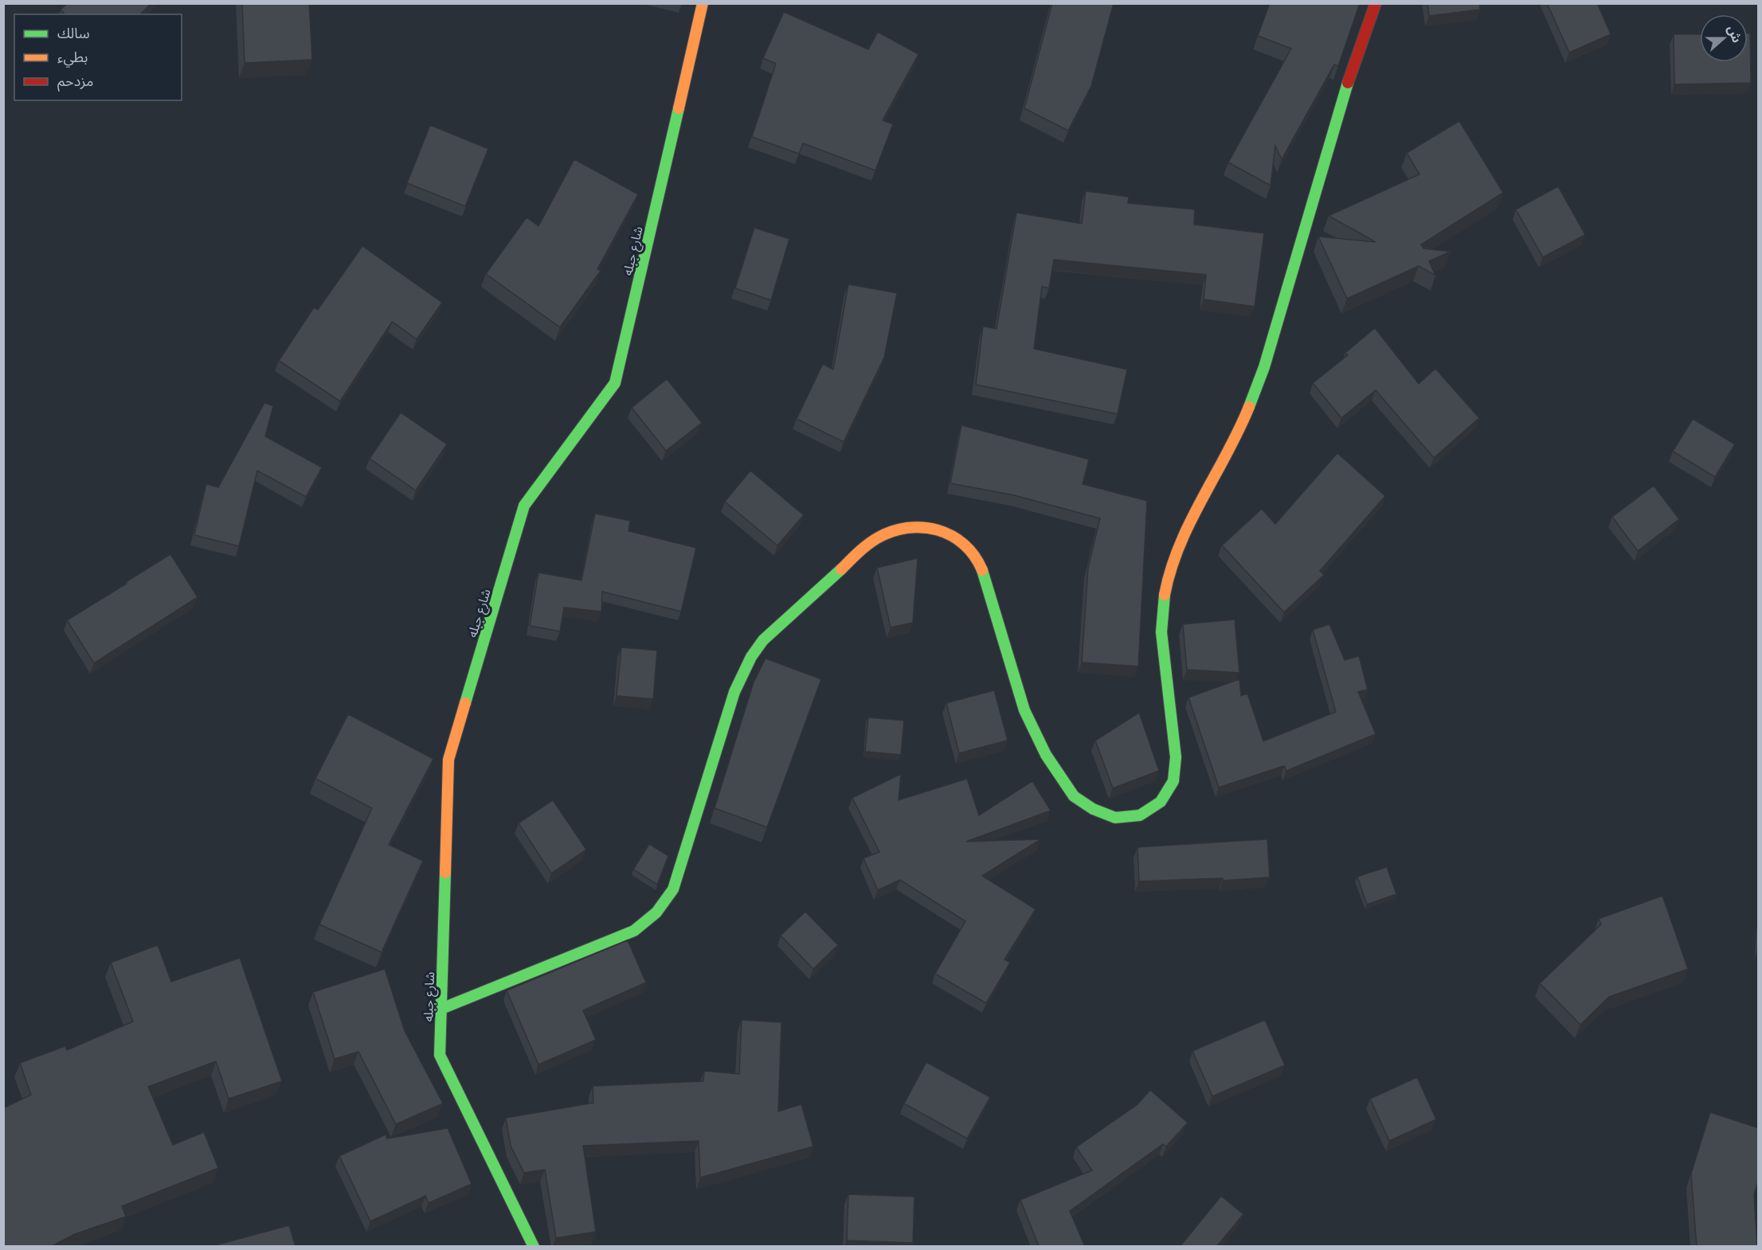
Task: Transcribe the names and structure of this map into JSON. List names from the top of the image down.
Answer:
{
  "streets": {
    "street": ["شارع جبله"]
  },
  "legend": ["سالك", "بطيء", "مزدحم"],
  "north": "right"
}
